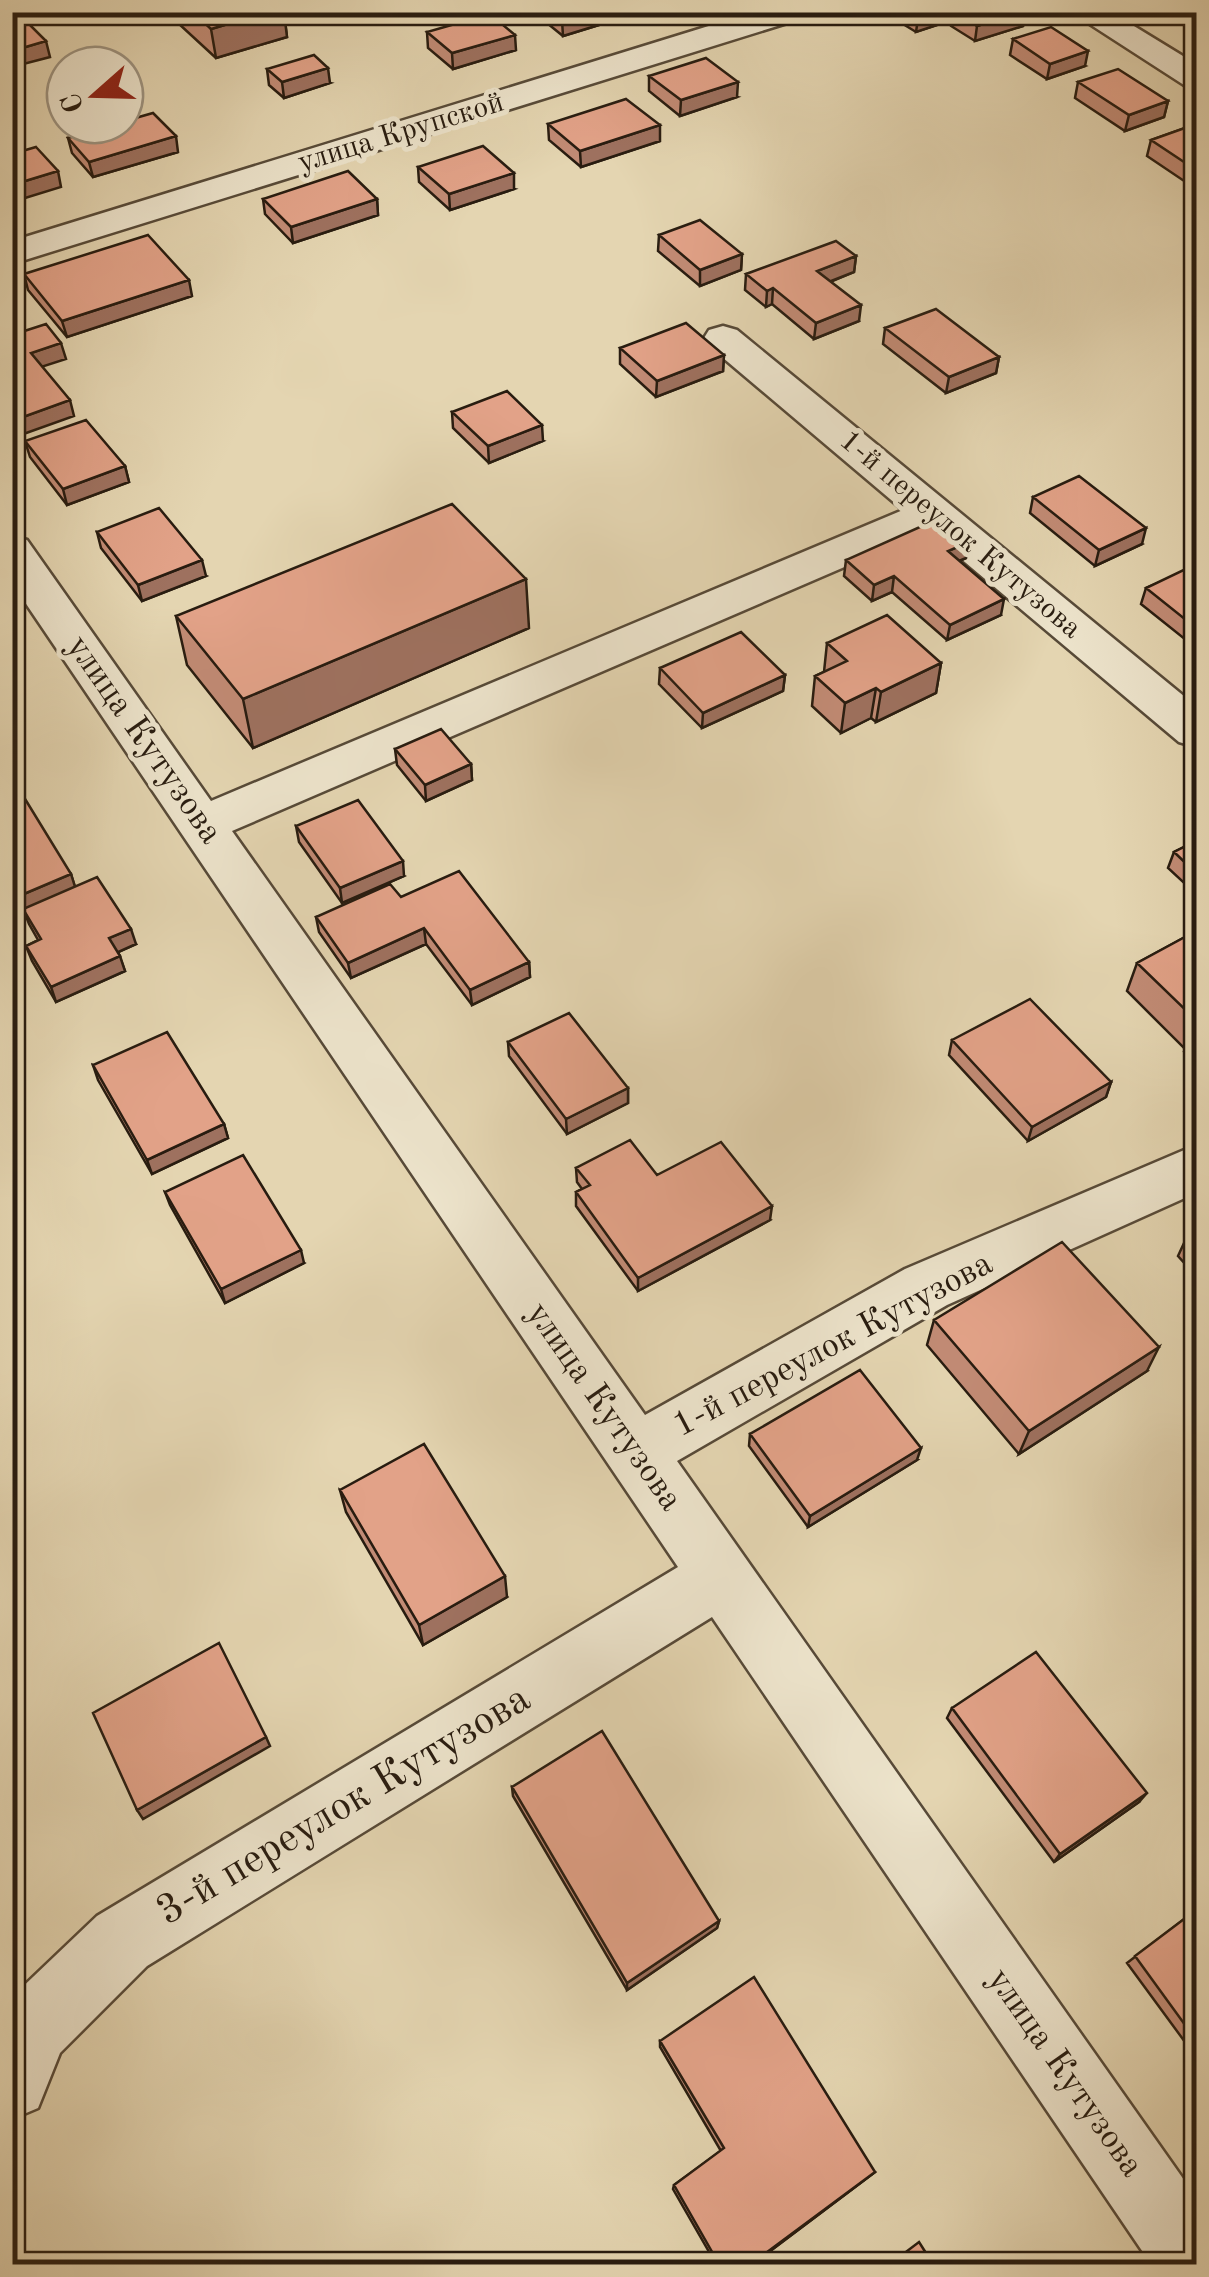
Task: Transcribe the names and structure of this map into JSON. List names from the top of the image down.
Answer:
{
  "streets": {
    "street": [
      "улица Крупской",
      "1-й переулок Кутузова",
      "улица Кутузова",
      "3-й переулок Кутузова"
    ]
  },
  "crossings": [
    ["1-й переулок Кутузова", "улица Кутузова"],
    ["улица Кутузова", "3-й переулок Кутузова"]
  ],
  "north": "left"
}
